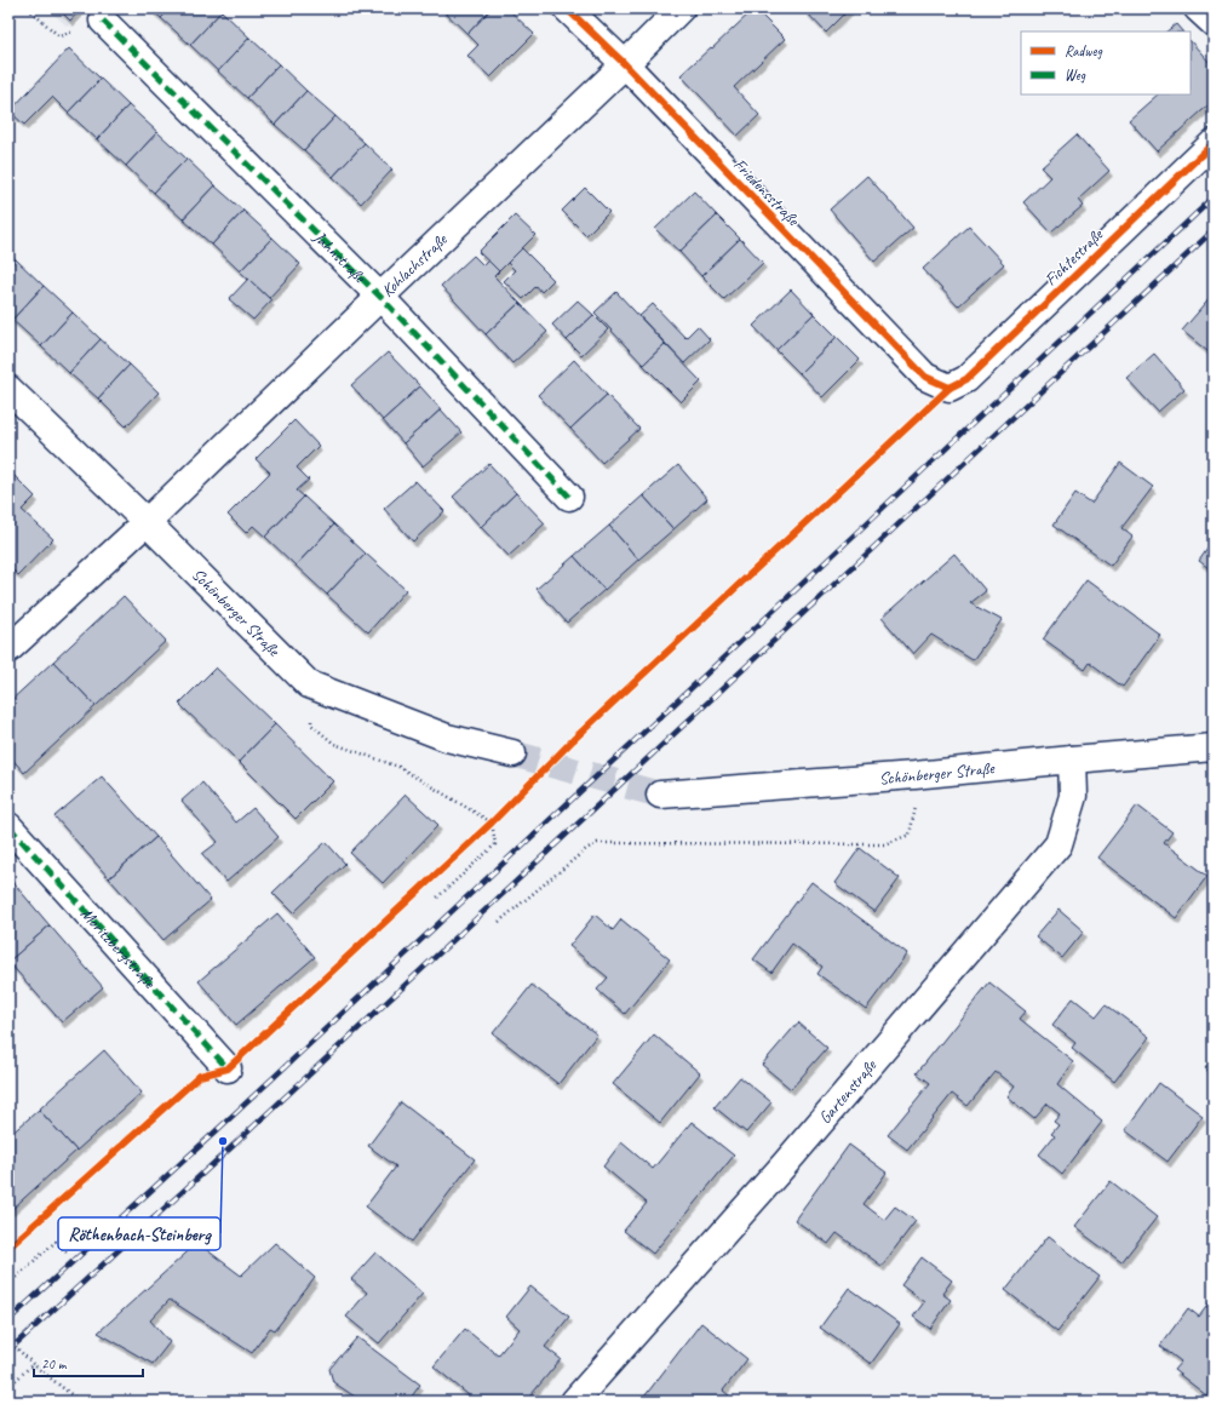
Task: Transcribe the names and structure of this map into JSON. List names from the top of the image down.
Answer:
{
  "streets": {
    "street": [
      "Friedensstraße",
      "Jahnstraße",
      "Fichtestraße",
      "Kohlachstraße",
      "Schönberger Straße",
      "Moritzbergstraße",
      "Gartenstraße"
    ]
  },
  "crossings": [
    ["Friedensstraße", "Fichtestraße"],
    ["Friedensstraße", "Kohlachstraße"],
    ["Jahnstraße", "Kohlachstraße"],
    ["Kohlachstraße", "Schönberger Straße"],
    ["Schönberger Straße", "Gartenstraße"]
  ],
  "places": ["Röthenbach-Steinberg"],
  "legend": ["Radweg", "Weg"],
  "scale_bar": "20 m"
}
